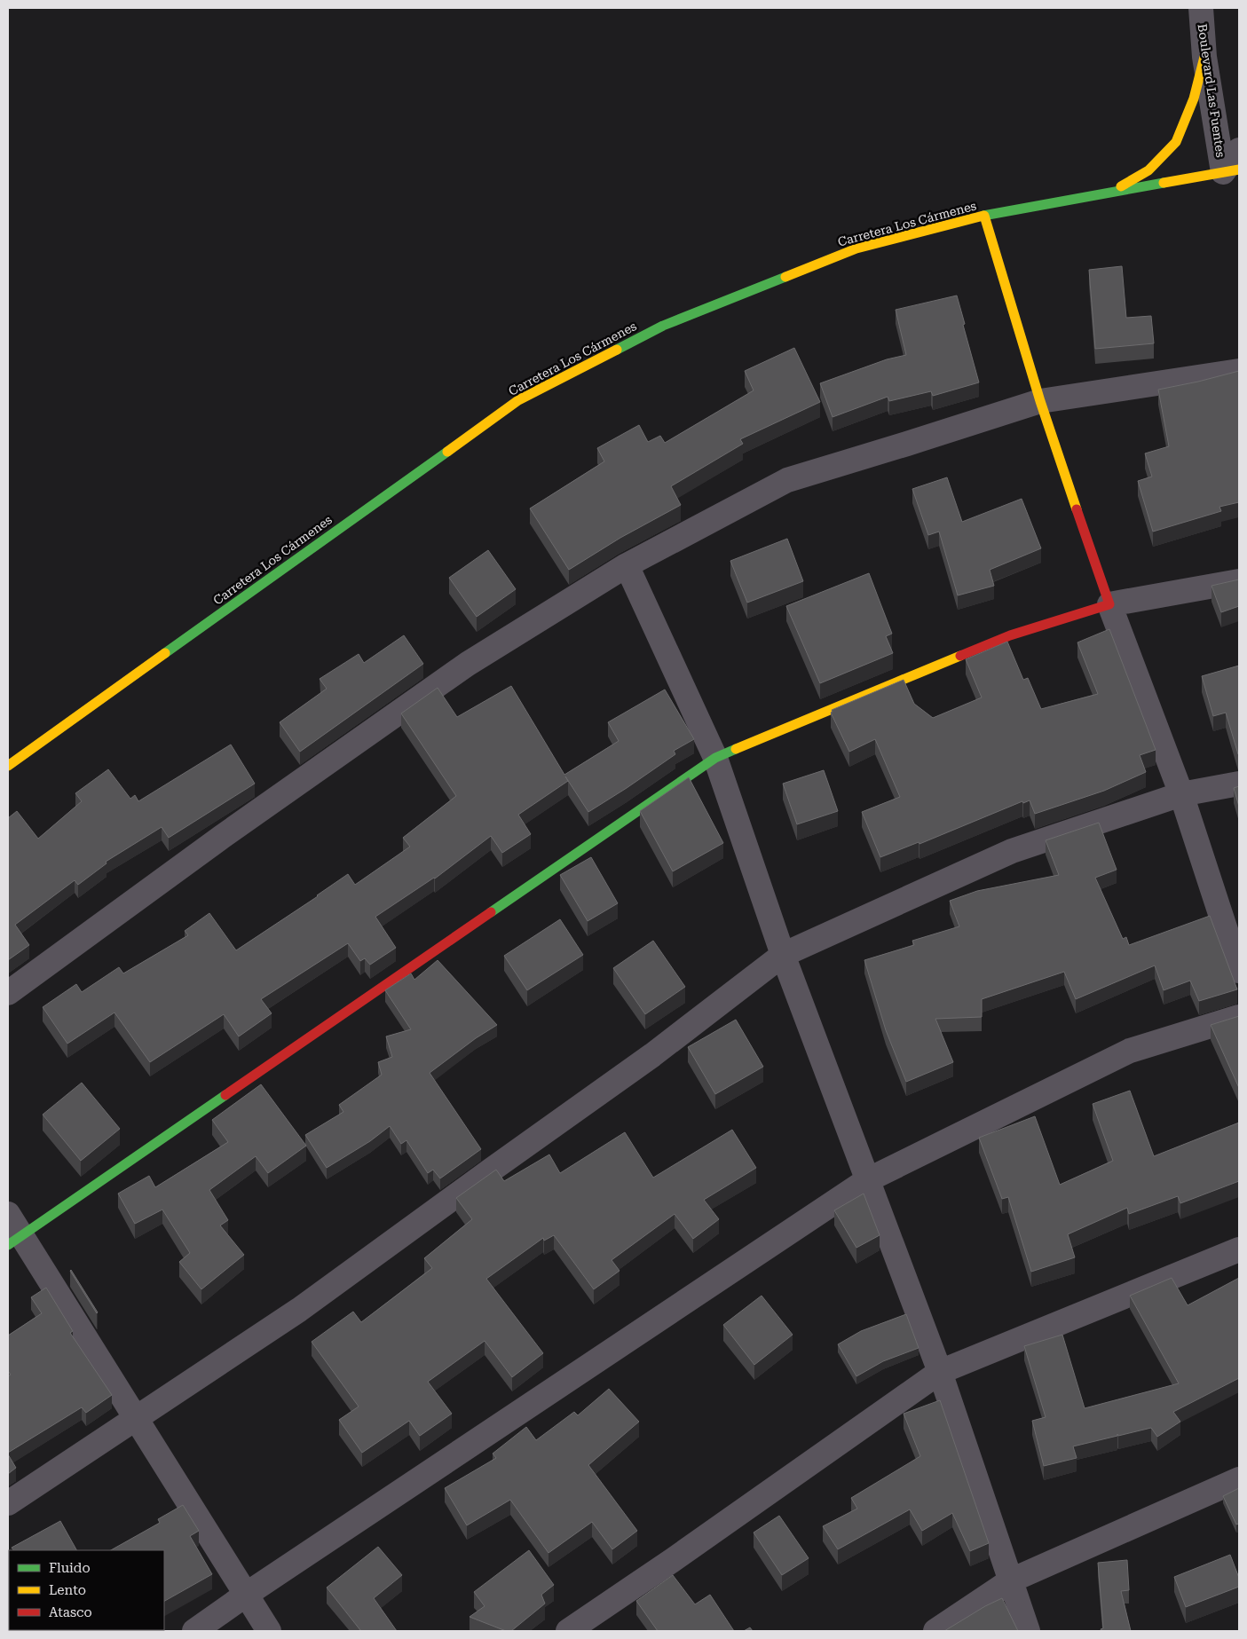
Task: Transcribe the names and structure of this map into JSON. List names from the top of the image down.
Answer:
{
  "streets": {
    "street": ["Boulevard Las Fuentes", "Carretera Los Cármenes"]
  },
  "crossings": [
    ["Boulevard Las Fuentes", "Carretera Los Cármenes"]
  ],
  "legend": ["Fluido", "Lento", "Atasco"]
}
